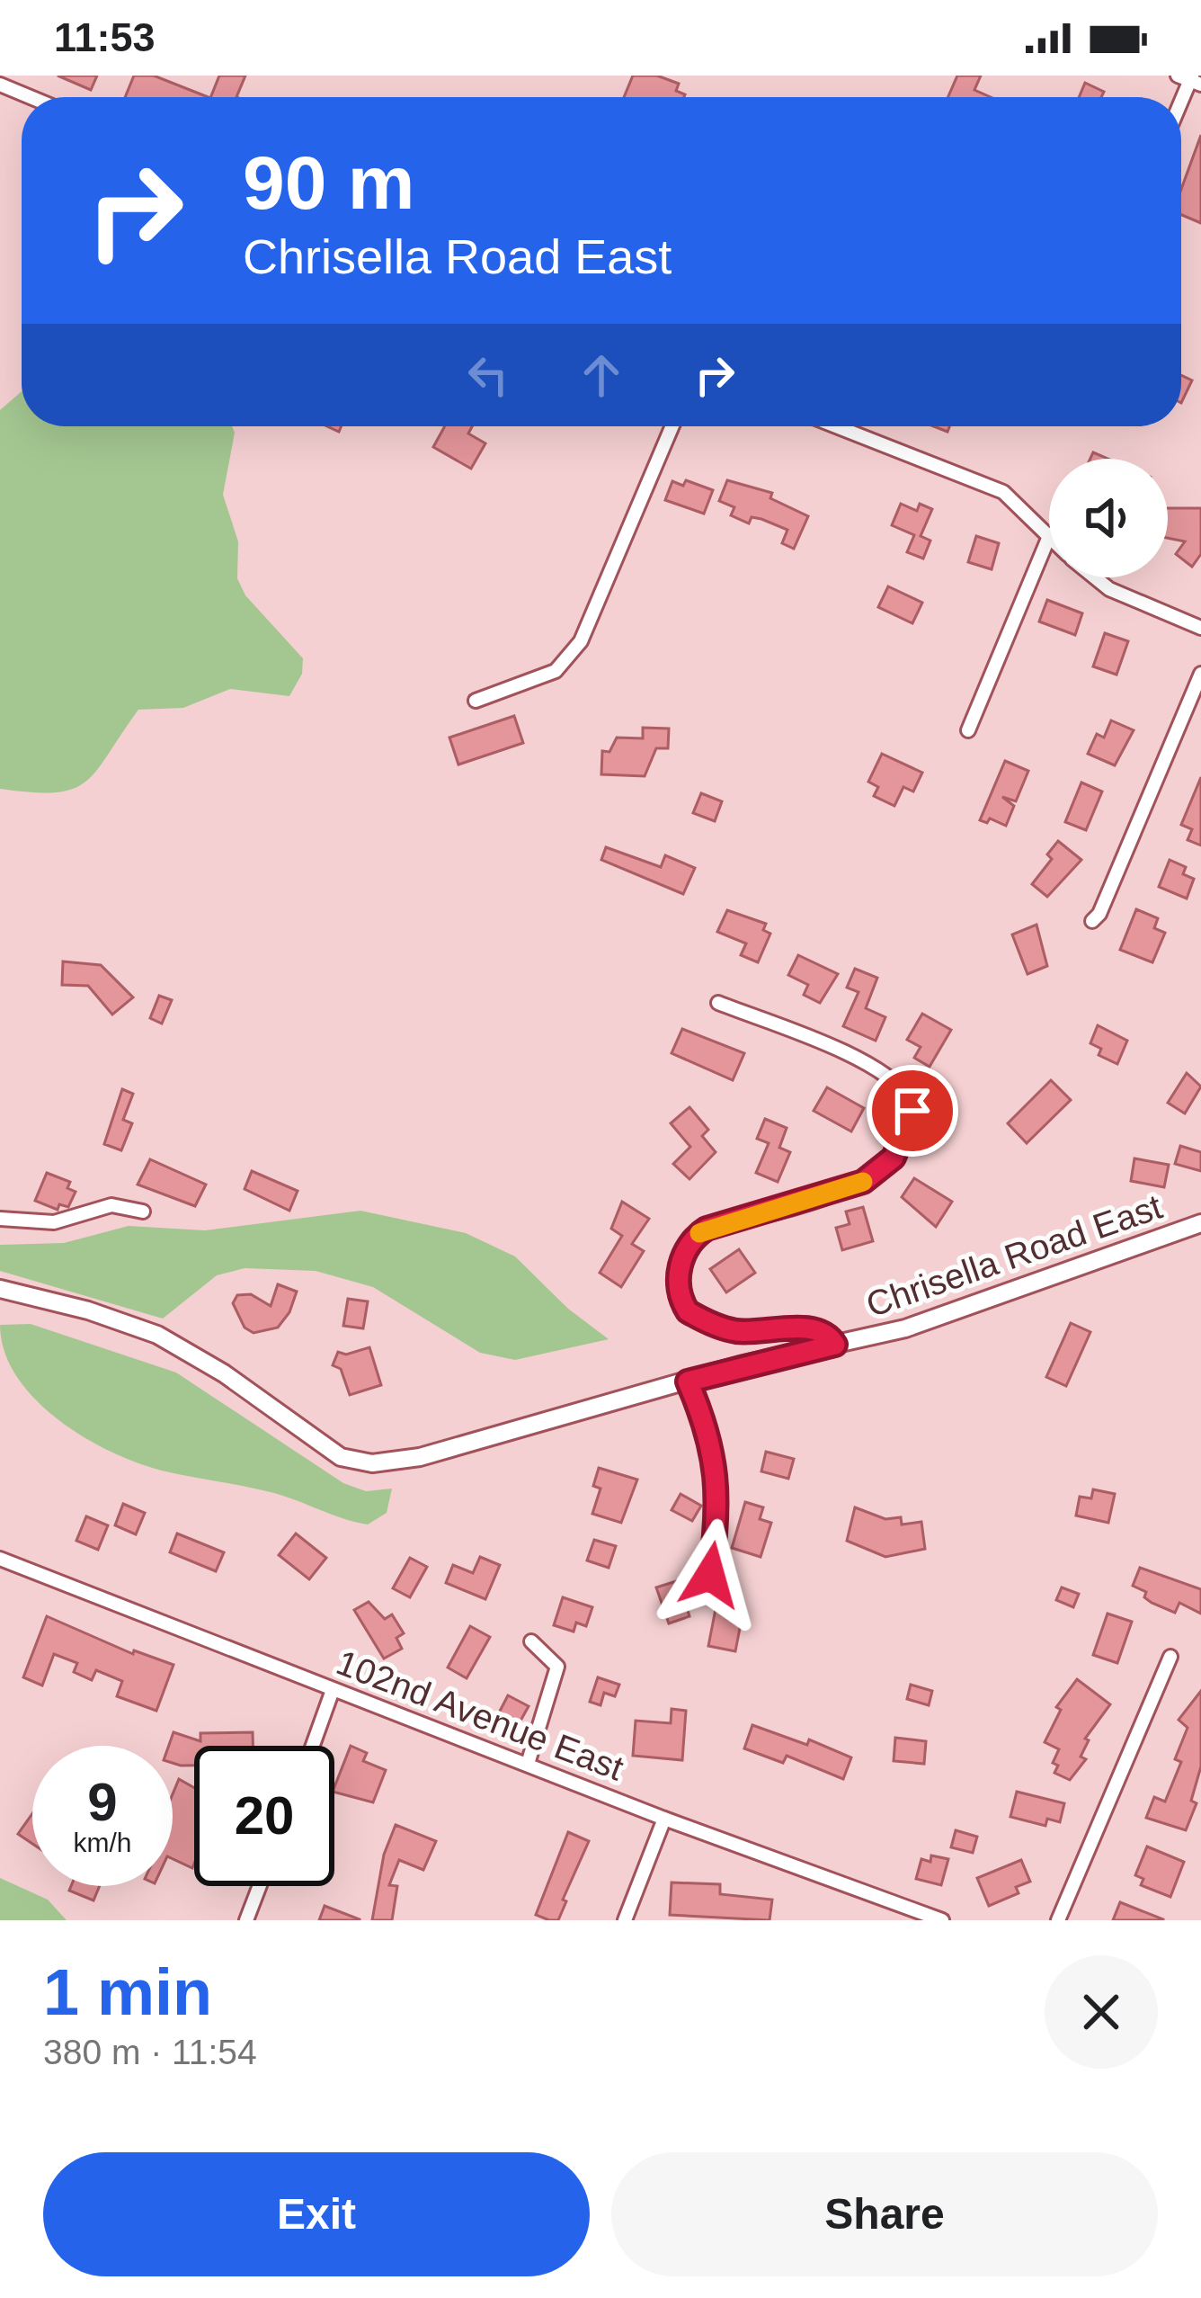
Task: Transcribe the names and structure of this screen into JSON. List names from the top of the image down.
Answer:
{
  "streets": {
    "street": ["Chrisella Road East", "102nd Avenue East"]
  },
  "page": {
    "status": "11:53",
    "turn": ["90 m", "Chrisella Road East"],
    "speed": "9 km/h",
    "limit": "20",
    "heading": ["1 min", "380 m · 11:54"],
    "buttons": ["Exit", "Share"]
  }
}
